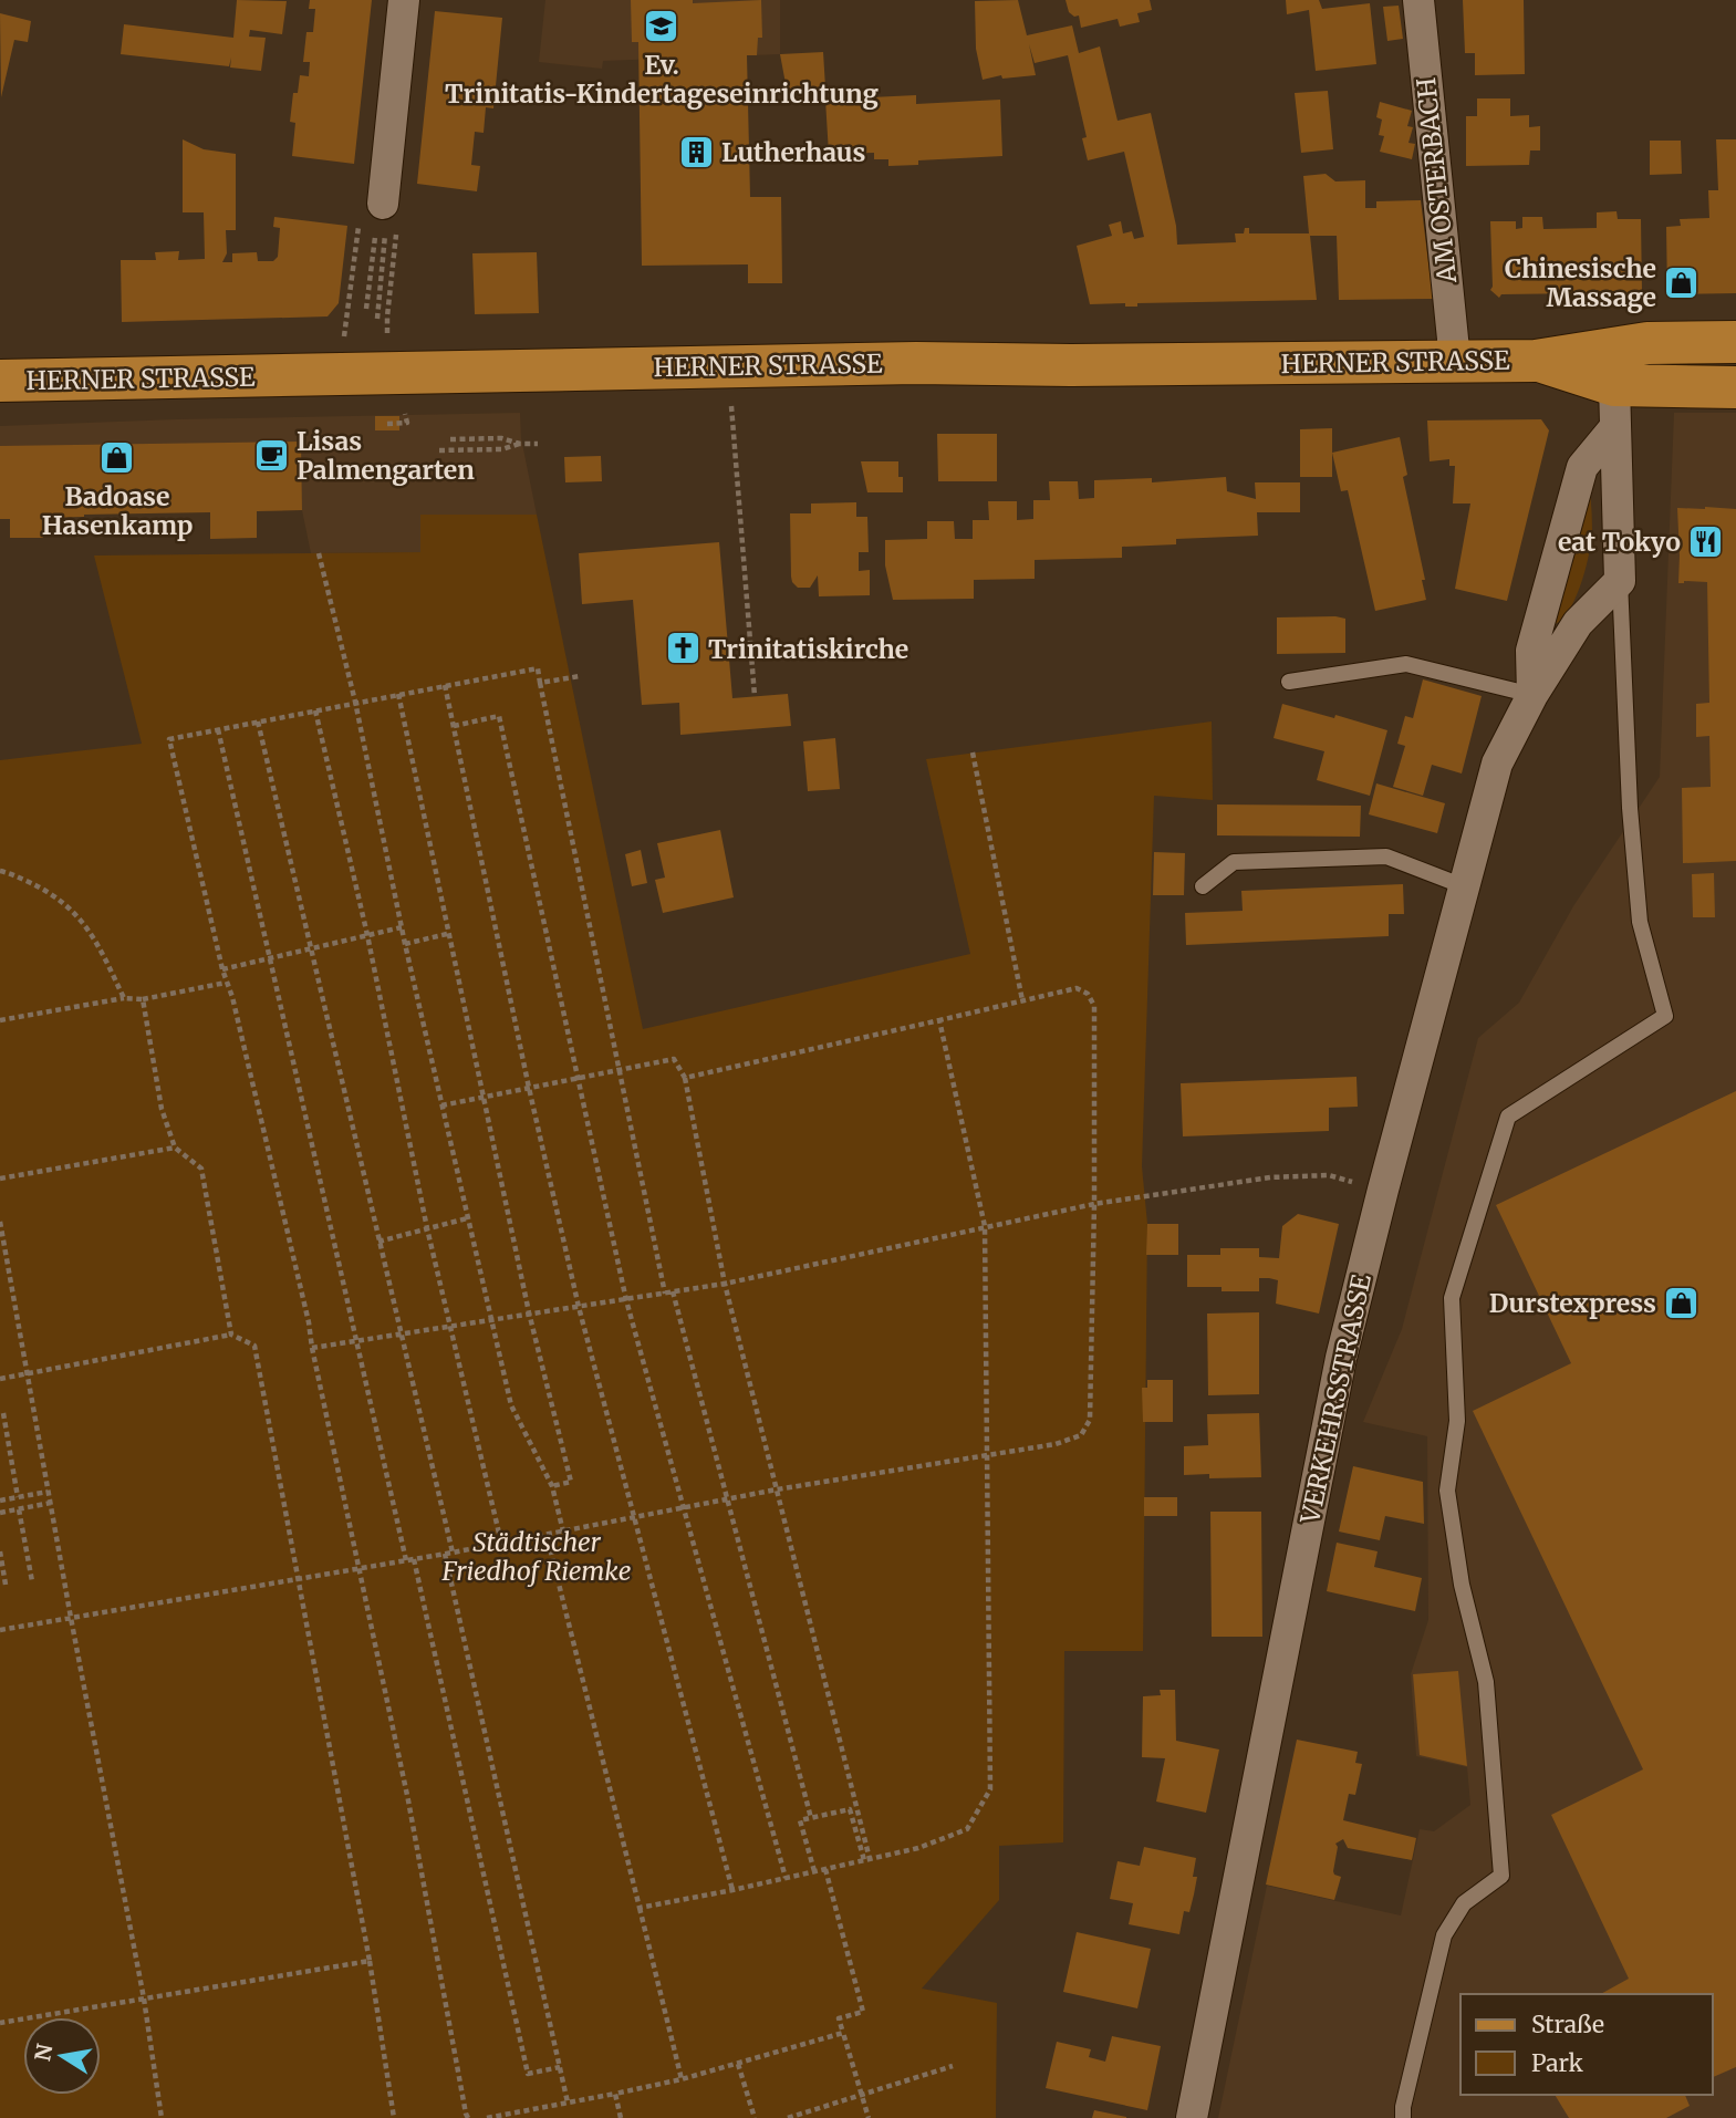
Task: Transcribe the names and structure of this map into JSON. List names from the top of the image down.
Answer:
{
  "streets": {
    "main road": ["HERNER STRASSE"],
    "street": ["AM OSTERBACH", "VERKEHRSSTRASSE"]
  },
  "crossings": [
    ["AM OSTERBACH", "HERNER STRASSE"]
  ],
  "parks": ["Städtischer Friedhof Riemke"],
  "places": {
    "school or university": ["Ev. Trinitatis-Kindertageseinrichtung"],
    "building": ["Lutherhaus"],
    "shop": ["Chinesische Massage", "Badoase Hasenkamp", "Durstexpress"],
    "cafe": ["Lisas Palmengarten"],
    "restaurant": ["eat Tokyo"],
    "church": ["Trinitatiskirche"]
  },
  "legend": ["Straße", "Park"],
  "north": "left"
}
